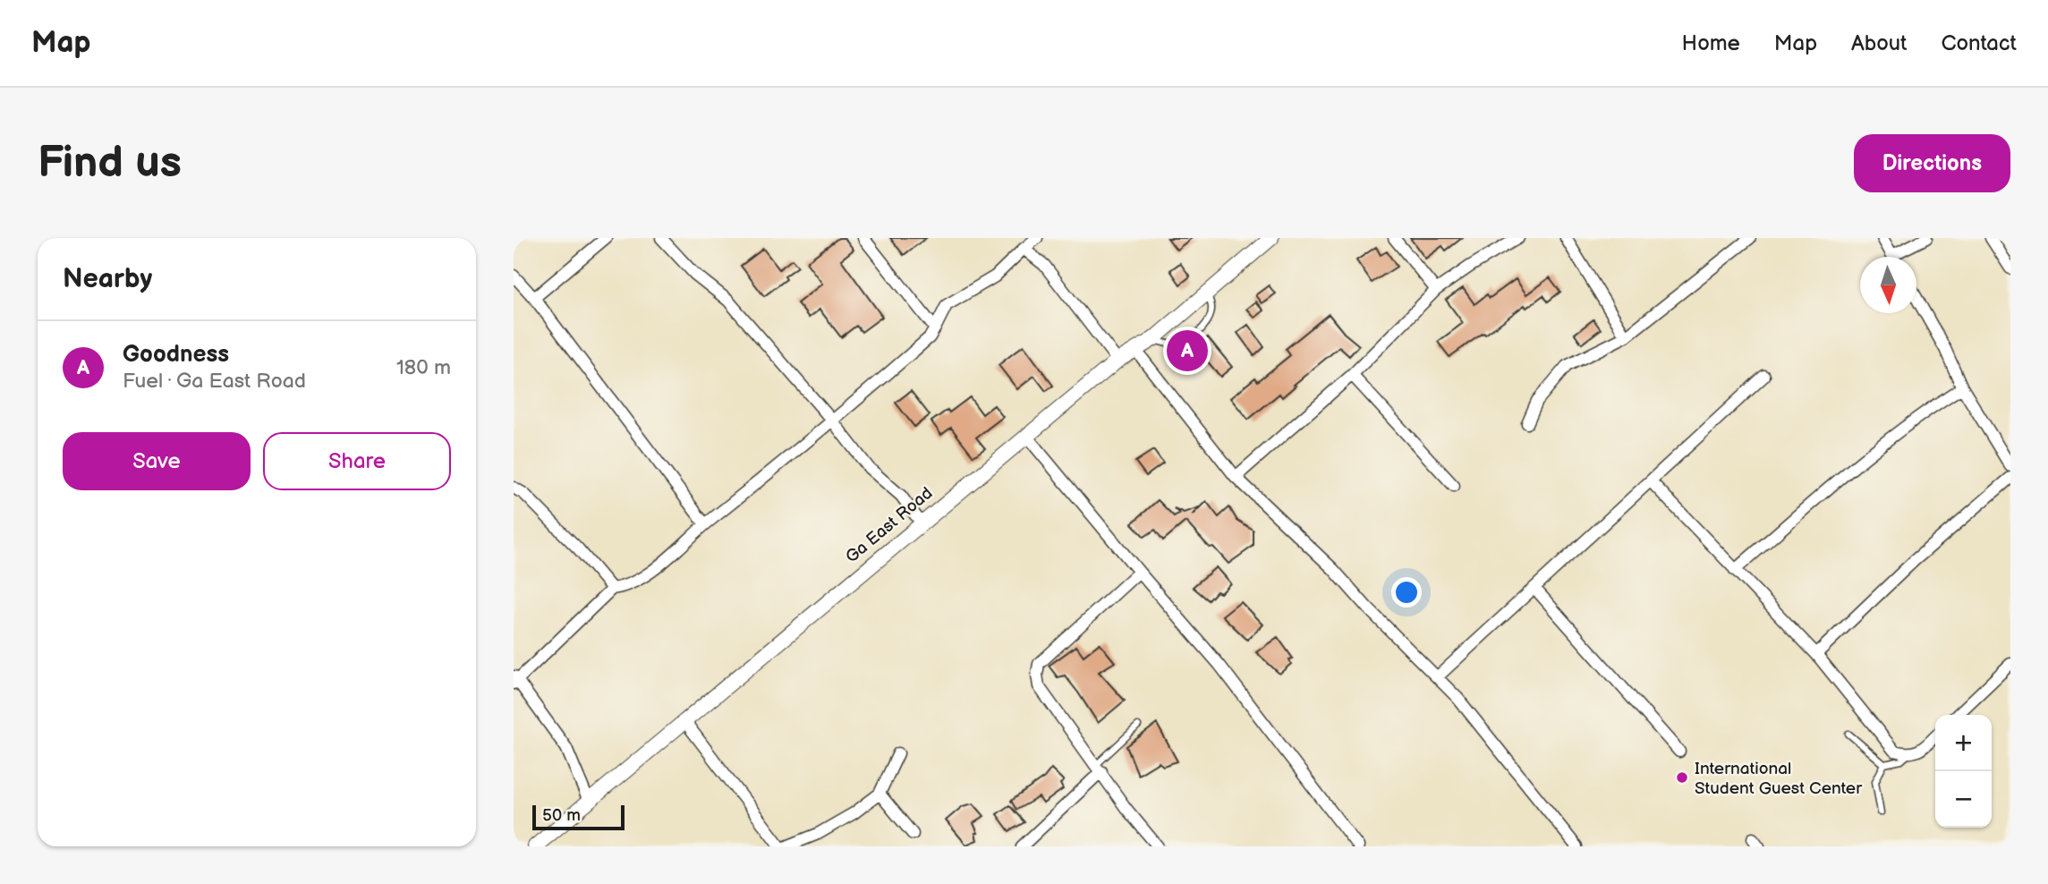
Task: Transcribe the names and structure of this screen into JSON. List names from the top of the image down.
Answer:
{
  "streets": {
    "street": ["Ga East Road"]
  },
  "places": ["International Student Guest Center"],
  "scale_bar": "50 m",
  "north": "bottom",
  "page": {
    "header": "Map",
    "nav": [
      "Home",
      "Map",
      "About",
      "Contact"
    ],
    "buttons": [
      "Directions",
      ["Save", "Share"]
    ],
    "title": "Find us",
    "heading": "Nearby",
    "list": [
      {
        "mark": "A",
        "name": "Goodness",
        "note": "Fuel · Ga East Road",
        "value": "180 m"
      }
    ],
    "pins": "A",
    "map_buttons": ["+", "−"],
    "scale": "50 m"
  }
}
